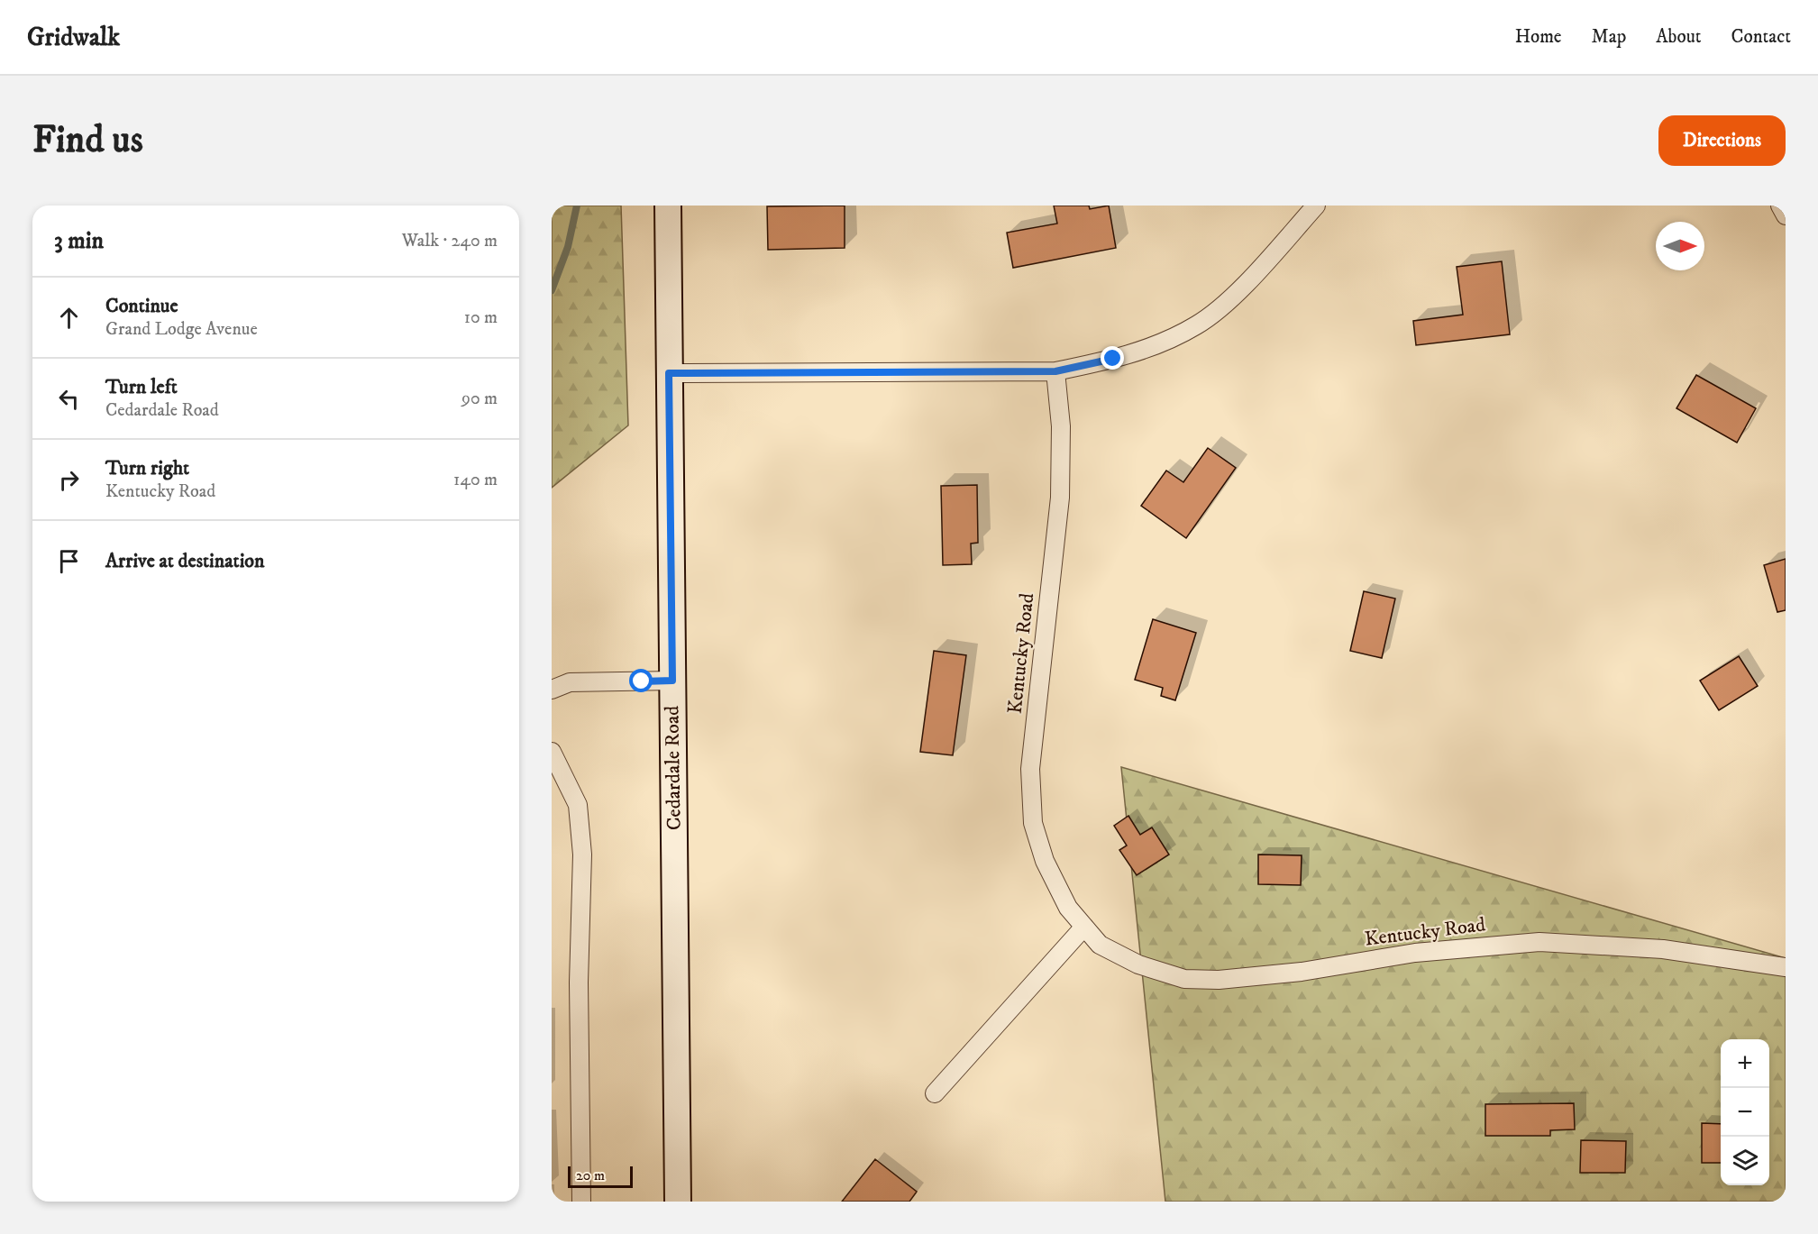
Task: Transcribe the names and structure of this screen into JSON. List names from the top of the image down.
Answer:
{
  "streets": {
    "street": ["Kentucky Road", "Cedardale Road"]
  },
  "scale_bar": "20 m",
  "north": "right",
  "page": {
    "header": "Gridwalk",
    "nav": [
      "Home",
      "Map",
      "About",
      "Contact"
    ],
    "buttons": "Directions",
    "title": "Find us",
    "heading": ["3 min", "Walk · 240 m"],
    "list": [
      ["Continue", "Grand Lodge Avenue", "10 m"],
      ["Turn left", "Cedardale Road", "90 m"],
      ["Turn right", "Kentucky Road", "140 m"],
      "Arrive at destination"
    ],
    "map_buttons": ["+", "−"],
    "scale": "20 m"
  }
}
